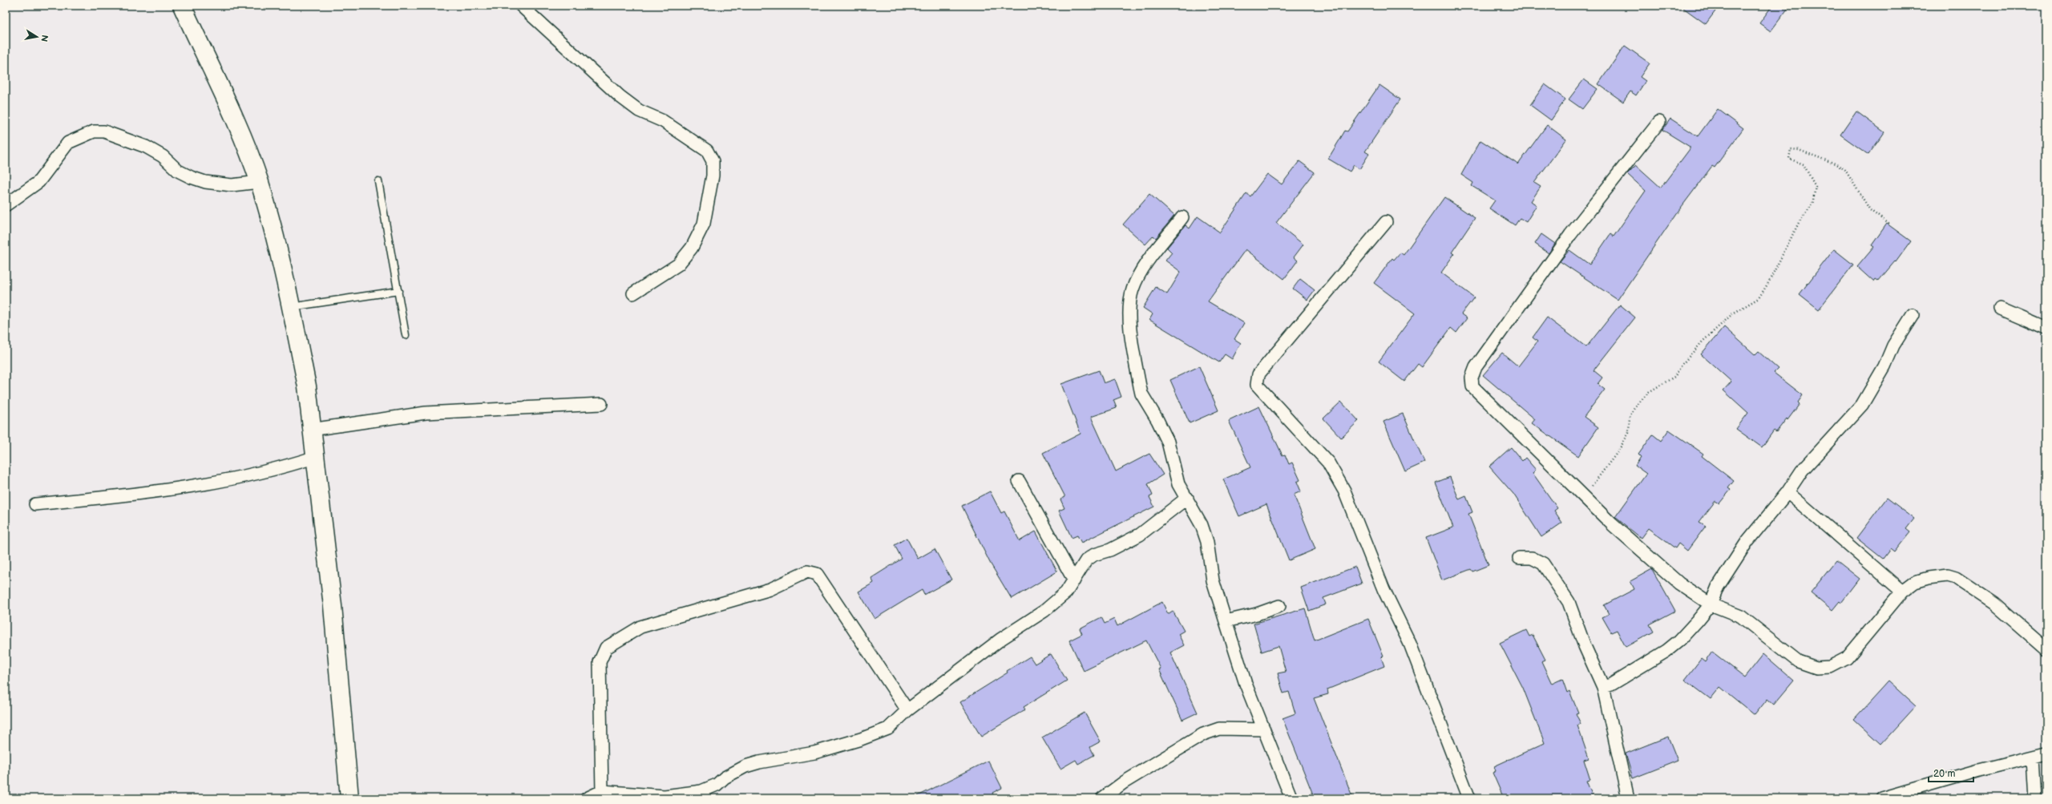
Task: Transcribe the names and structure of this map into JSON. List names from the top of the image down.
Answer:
{
  "scale_bar": "20 m",
  "north": "right"
}
